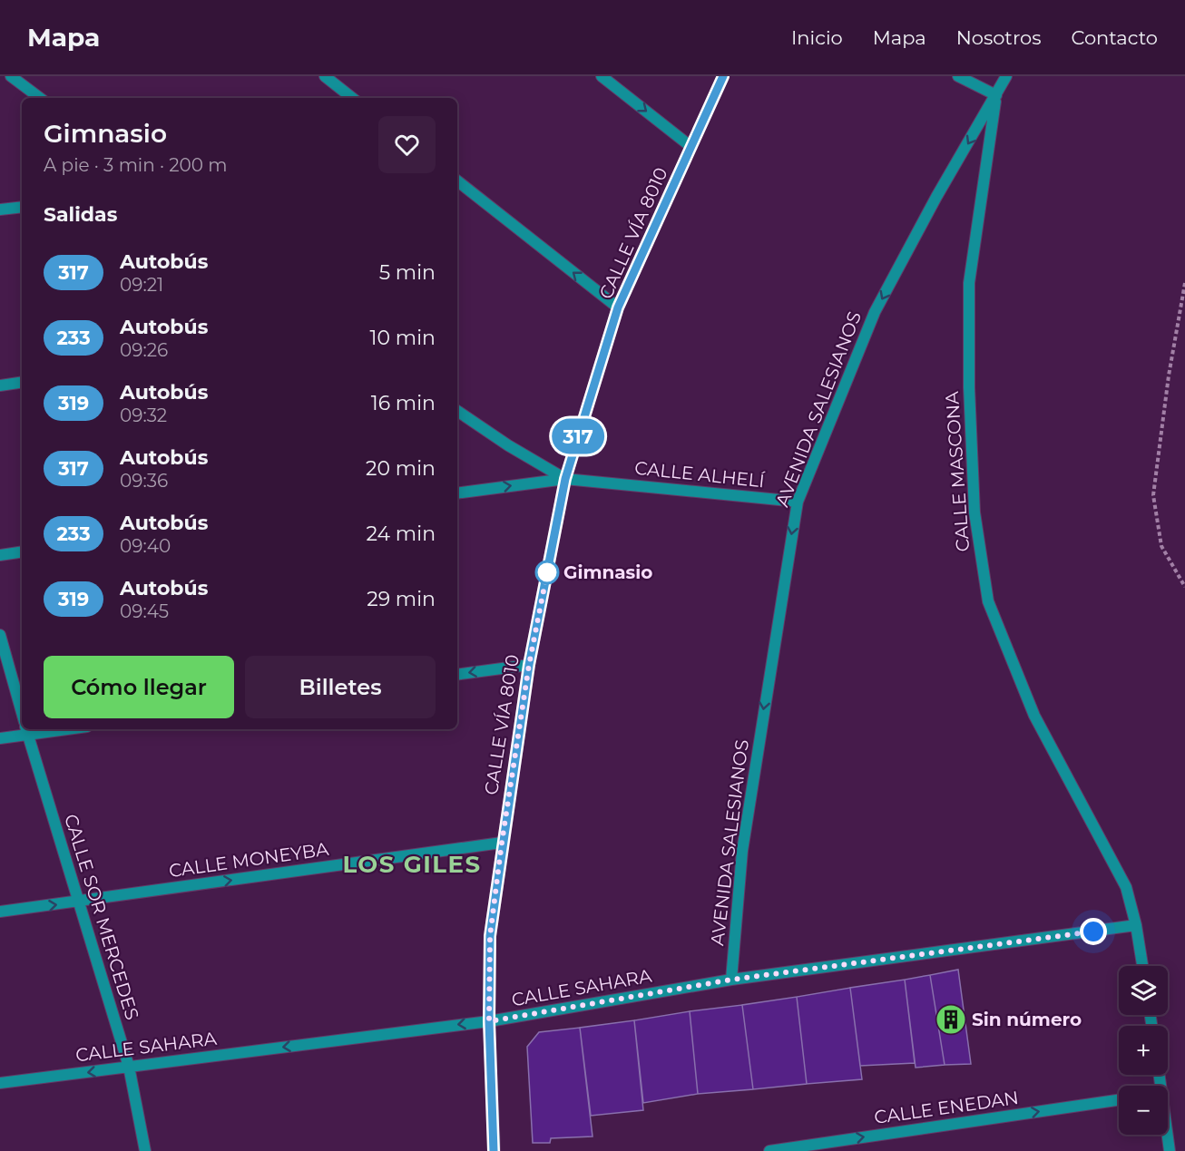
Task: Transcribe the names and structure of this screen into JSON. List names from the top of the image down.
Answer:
{
  "streets": {
    "street": [
      "CALLE VÍA 8010",
      "AVENIDA SALESIANOS",
      "CALLE MASCONA",
      "CALLE ALHELÍ",
      "CALLE MONEYBA",
      "CALLE SOR MERCEDES",
      "CALLE SAHARA",
      "CALLE ENEDAN"
    ]
  },
  "crossings": [
    ["CALLE VÍA 8010", "CALLE ALHELÍ"],
    ["CALLE VÍA 8010", "CALLE MONEYBA"],
    ["CALLE VÍA 8010", "CALLE SAHARA"],
    ["AVENIDA SALESIANOS", "CALLE MASCONA"],
    ["AVENIDA SALESIANOS", "CALLE ALHELÍ"],
    ["AVENIDA SALESIANOS", "CALLE SAHARA"],
    ["CALLE MASCONA", "CALLE SAHARA"],
    ["CALLE MONEYBA", "CALLE SOR MERCEDES"],
    ["CALLE SOR MERCEDES", "CALLE SAHARA"]
  ],
  "one_way": [
    "AVENIDA SALESIANOS",
    "CALLE MONEYBA",
    "CALLE SAHARA",
    "CALLE ENEDAN"
  ],
  "districts": ["LOS GILES"],
  "places": {
    "other": ["Gimnasio"],
    "building": ["Sin número"]
  },
  "lines": ["bus line 317"],
  "page": {
    "header": "Mapa",
    "nav": [
      "Inicio",
      "Mapa",
      "Nosotros",
      "Contacto"
    ],
    "on_map": "317",
    "heading": [
      ["Gimnasio", "A pie · 3 min · 200 m"],
      "Salidas"
    ],
    "list": [
      {
        "mark": "317",
        "name": "Autobús",
        "note": "09:21",
        "value": "5 min"
      },
      {
        "mark": "233",
        "name": "Autobús",
        "note": "09:26",
        "value": "10 min"
      },
      {
        "mark": "319",
        "name": "Autobús",
        "note": "09:32",
        "value": "16 min"
      },
      {
        "mark": "317",
        "name": "Autobús",
        "note": "09:36",
        "value": "20 min"
      },
      {
        "mark": "233",
        "name": "Autobús",
        "note": "09:40",
        "value": "24 min"
      },
      {
        "mark": "319",
        "name": "Autobús",
        "note": "09:45",
        "value": "29 min"
      }
    ],
    "buttons": ["Cómo llegar", "Billetes"],
    "map_buttons": ["+", "−"]
  }
}
